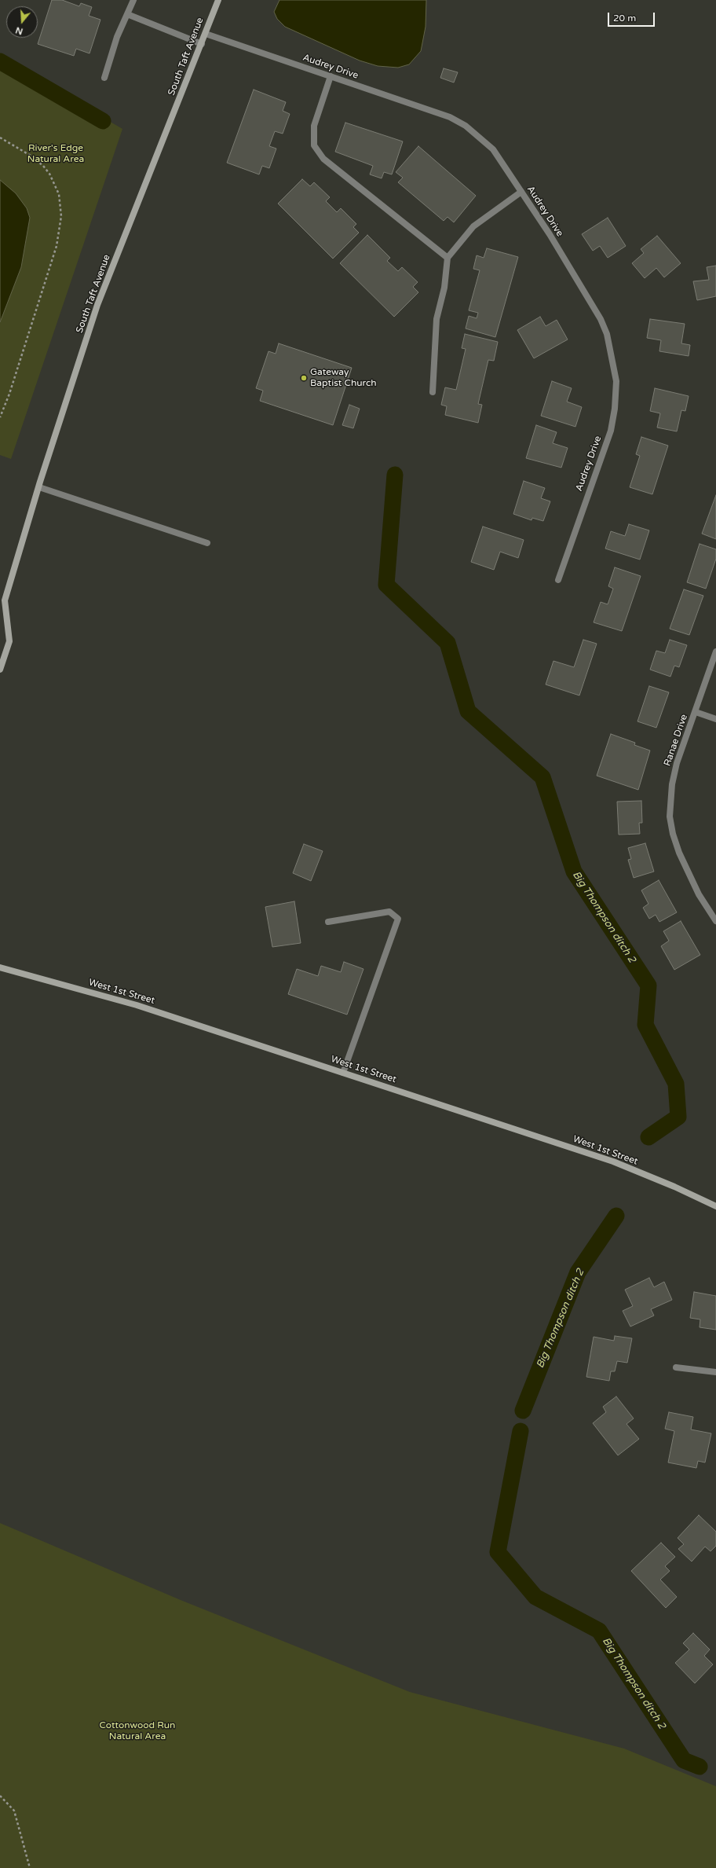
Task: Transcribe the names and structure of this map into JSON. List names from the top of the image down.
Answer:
{
  "streets": {
    "main road": ["South Taft Avenue", "West 1st Street"],
    "street": ["Audrey Drive", "Ranae Drive"]
  },
  "crossings": [
    ["South Taft Avenue", "Audrey Drive"]
  ],
  "water": ["Big Thompson ditch 2"],
  "parks": ["River's Edge Natural Area", "Cottonwood Run Natural Area"],
  "places": ["Gateway Baptist Church"],
  "scale_bar": "20 m",
  "north": "bottom"
}
